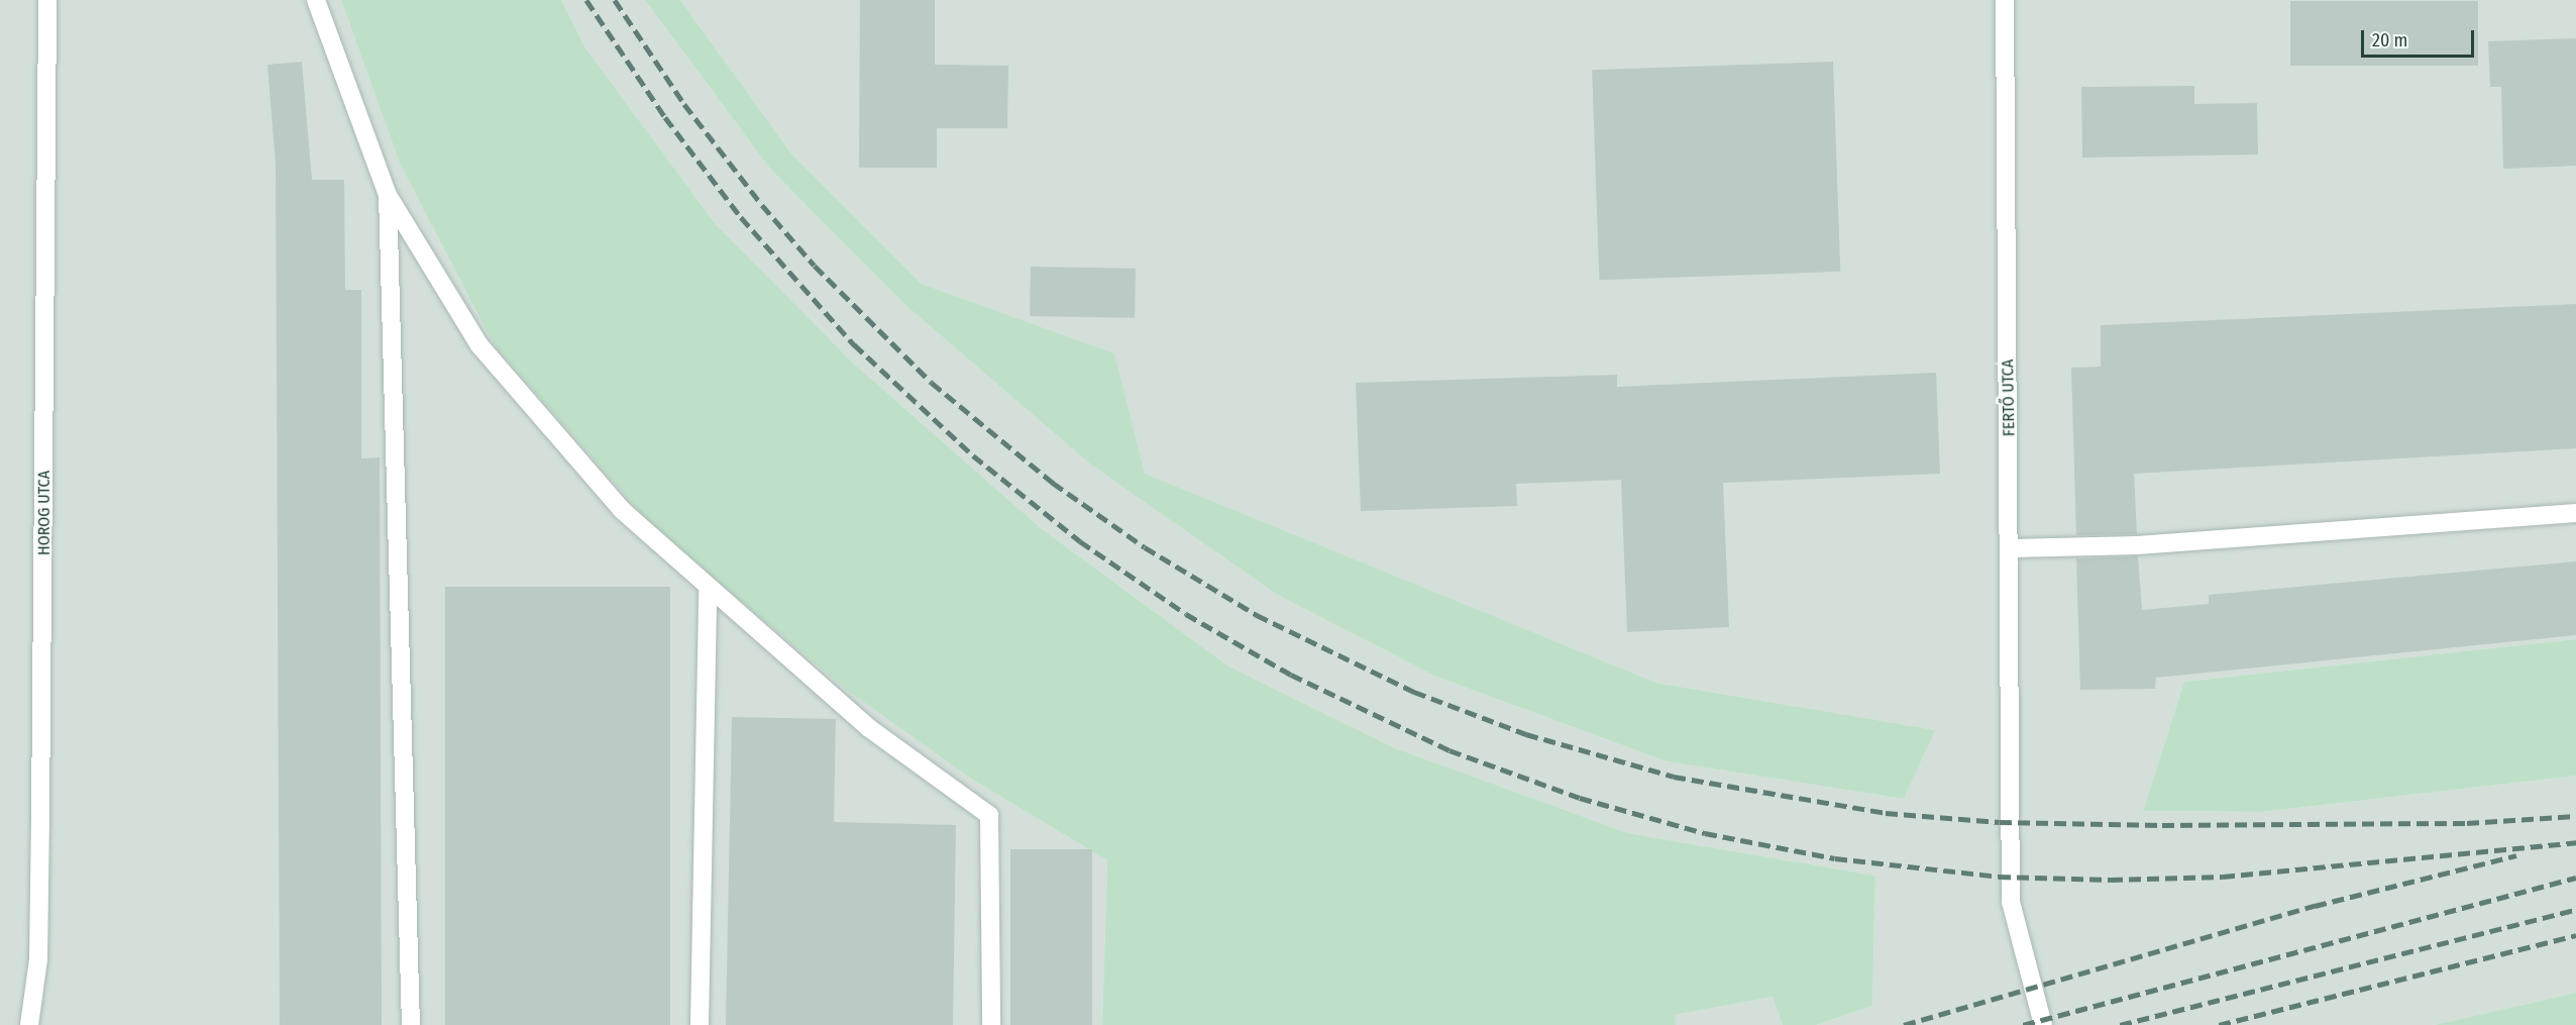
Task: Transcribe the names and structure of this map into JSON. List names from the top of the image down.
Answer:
{
  "streets": {
    "street": ["FERTŐ UTCA", "HOROG UTCA"]
  },
  "scale_bar": "20 m"
}
